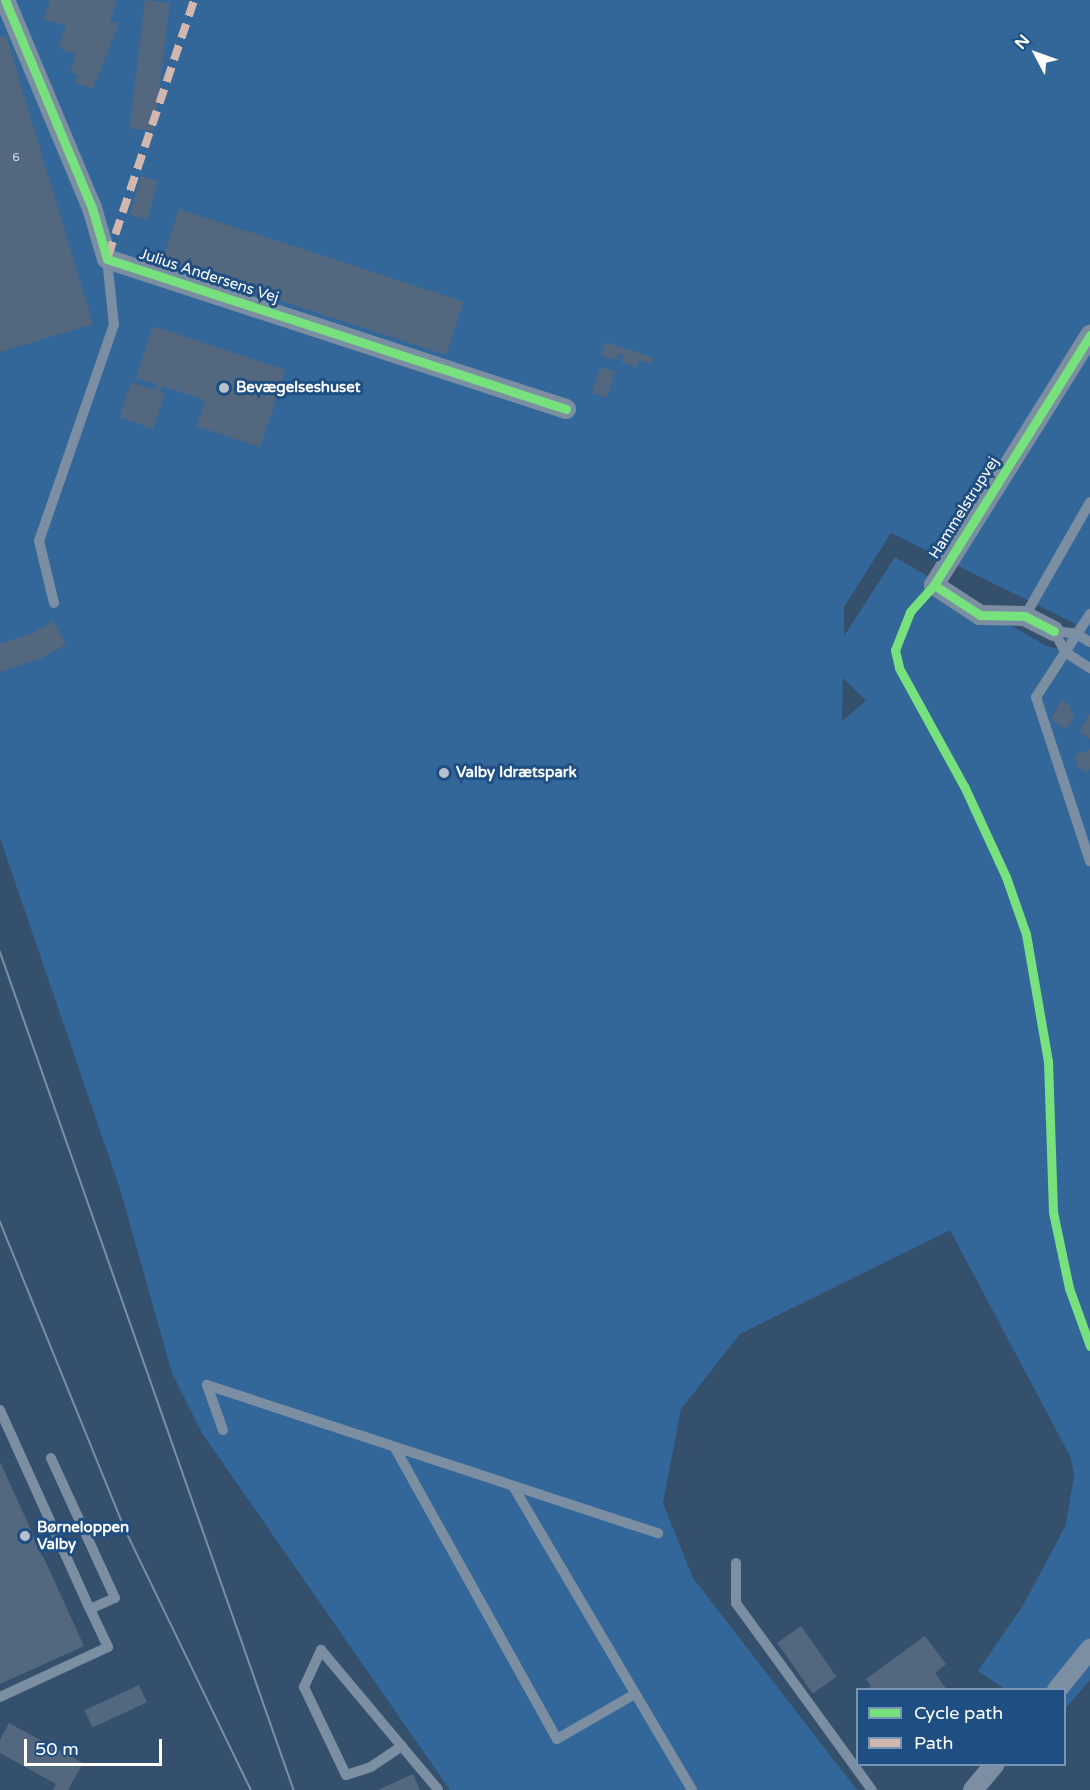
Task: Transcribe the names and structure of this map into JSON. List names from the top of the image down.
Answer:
{
  "streets": {
    "street": ["Julius Andersens Vej", "Hammelstrupvej"]
  },
  "places": ["Bevægelseshuset", "Valby Idrætspark", "Børneloppen Valby"],
  "house_numbers": ["6"],
  "legend": ["Cycle path", "Path"],
  "scale_bar": "50 m",
  "north": "top left"
}
